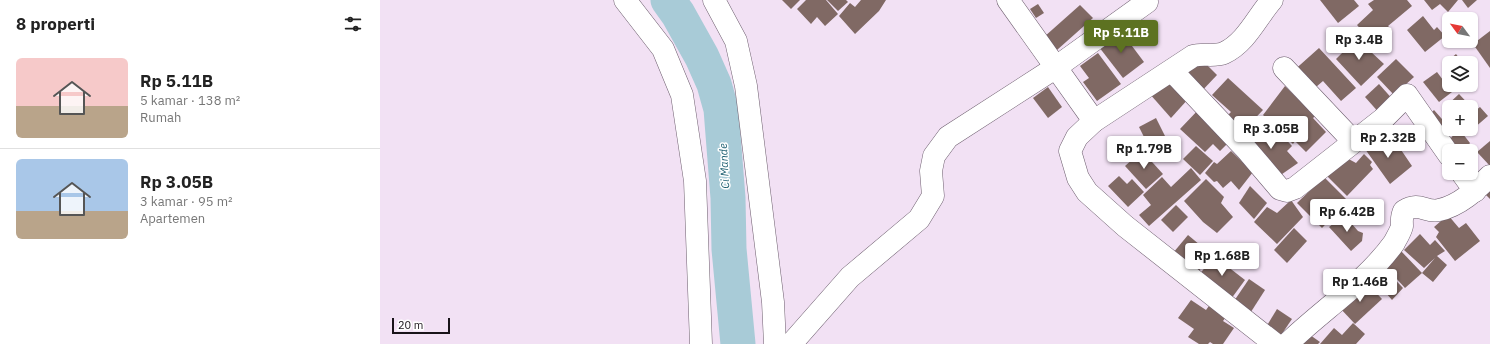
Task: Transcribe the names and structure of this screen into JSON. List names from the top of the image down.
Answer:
{
  "water": ["Ci Mande"],
  "scale_bar": "20 m",
  "north": "top left",
  "page": {
    "heading": "8 properti",
    "map_buttons": ["+", "−"],
    "price": [
      "Rp 5.11B",
      "Rp 3.4B",
      "Rp 3.05B",
      "Rp 2.32B",
      "Rp 1.79B",
      "Rp 6.42B",
      "Rp 1.68B",
      "Rp 1.46B"
    ],
    "list": [
      {
        "name": "Rp 5.11B",
        "note": "5 kamar · 138 m² · Rumah"
      },
      {
        "name": "Rp 3.05B",
        "note": "3 kamar · 95 m² · Apartemen"
      }
    ],
    "scale": "20 m"
  }
}
